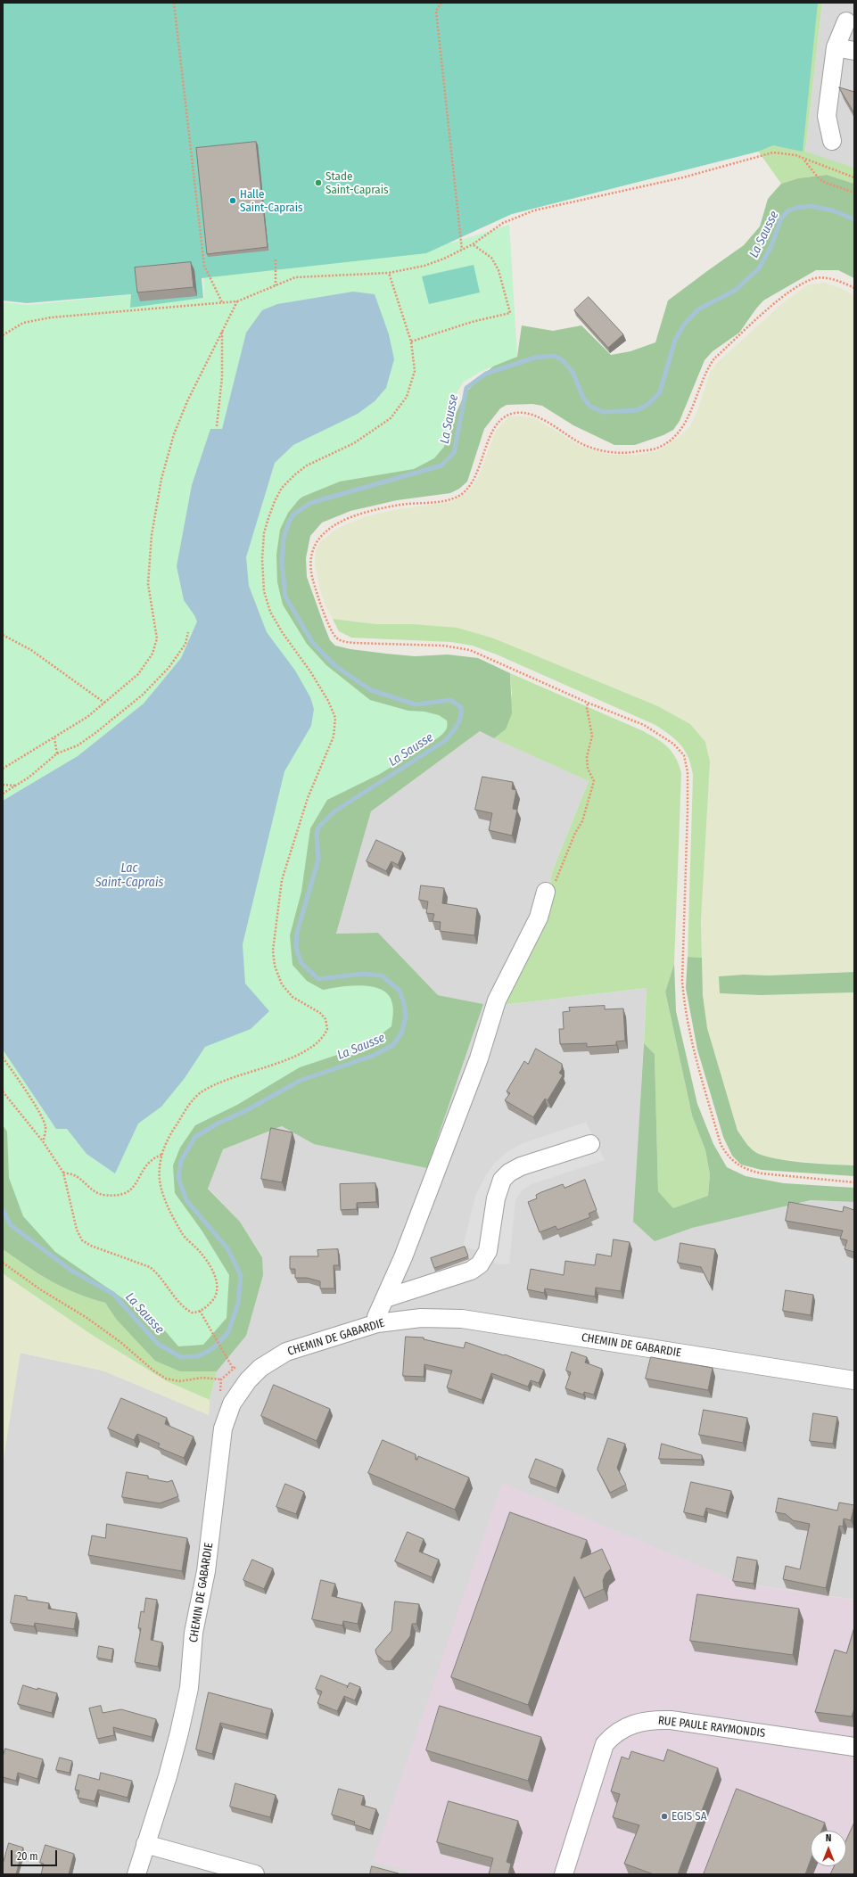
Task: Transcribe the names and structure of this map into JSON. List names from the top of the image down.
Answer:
{
  "streets": {
    "street": ["CHEMIN DE GABARDIE", "RUE PAULE RAYMONDIS"]
  },
  "water": ["La Sausse", "Lac Saint-Caprais"],
  "places": ["Stade Saint-Caprais", "Halle Saint-Caprais", "EGIS SA"],
  "scale_bar": "20 m",
  "north": "top"
}
